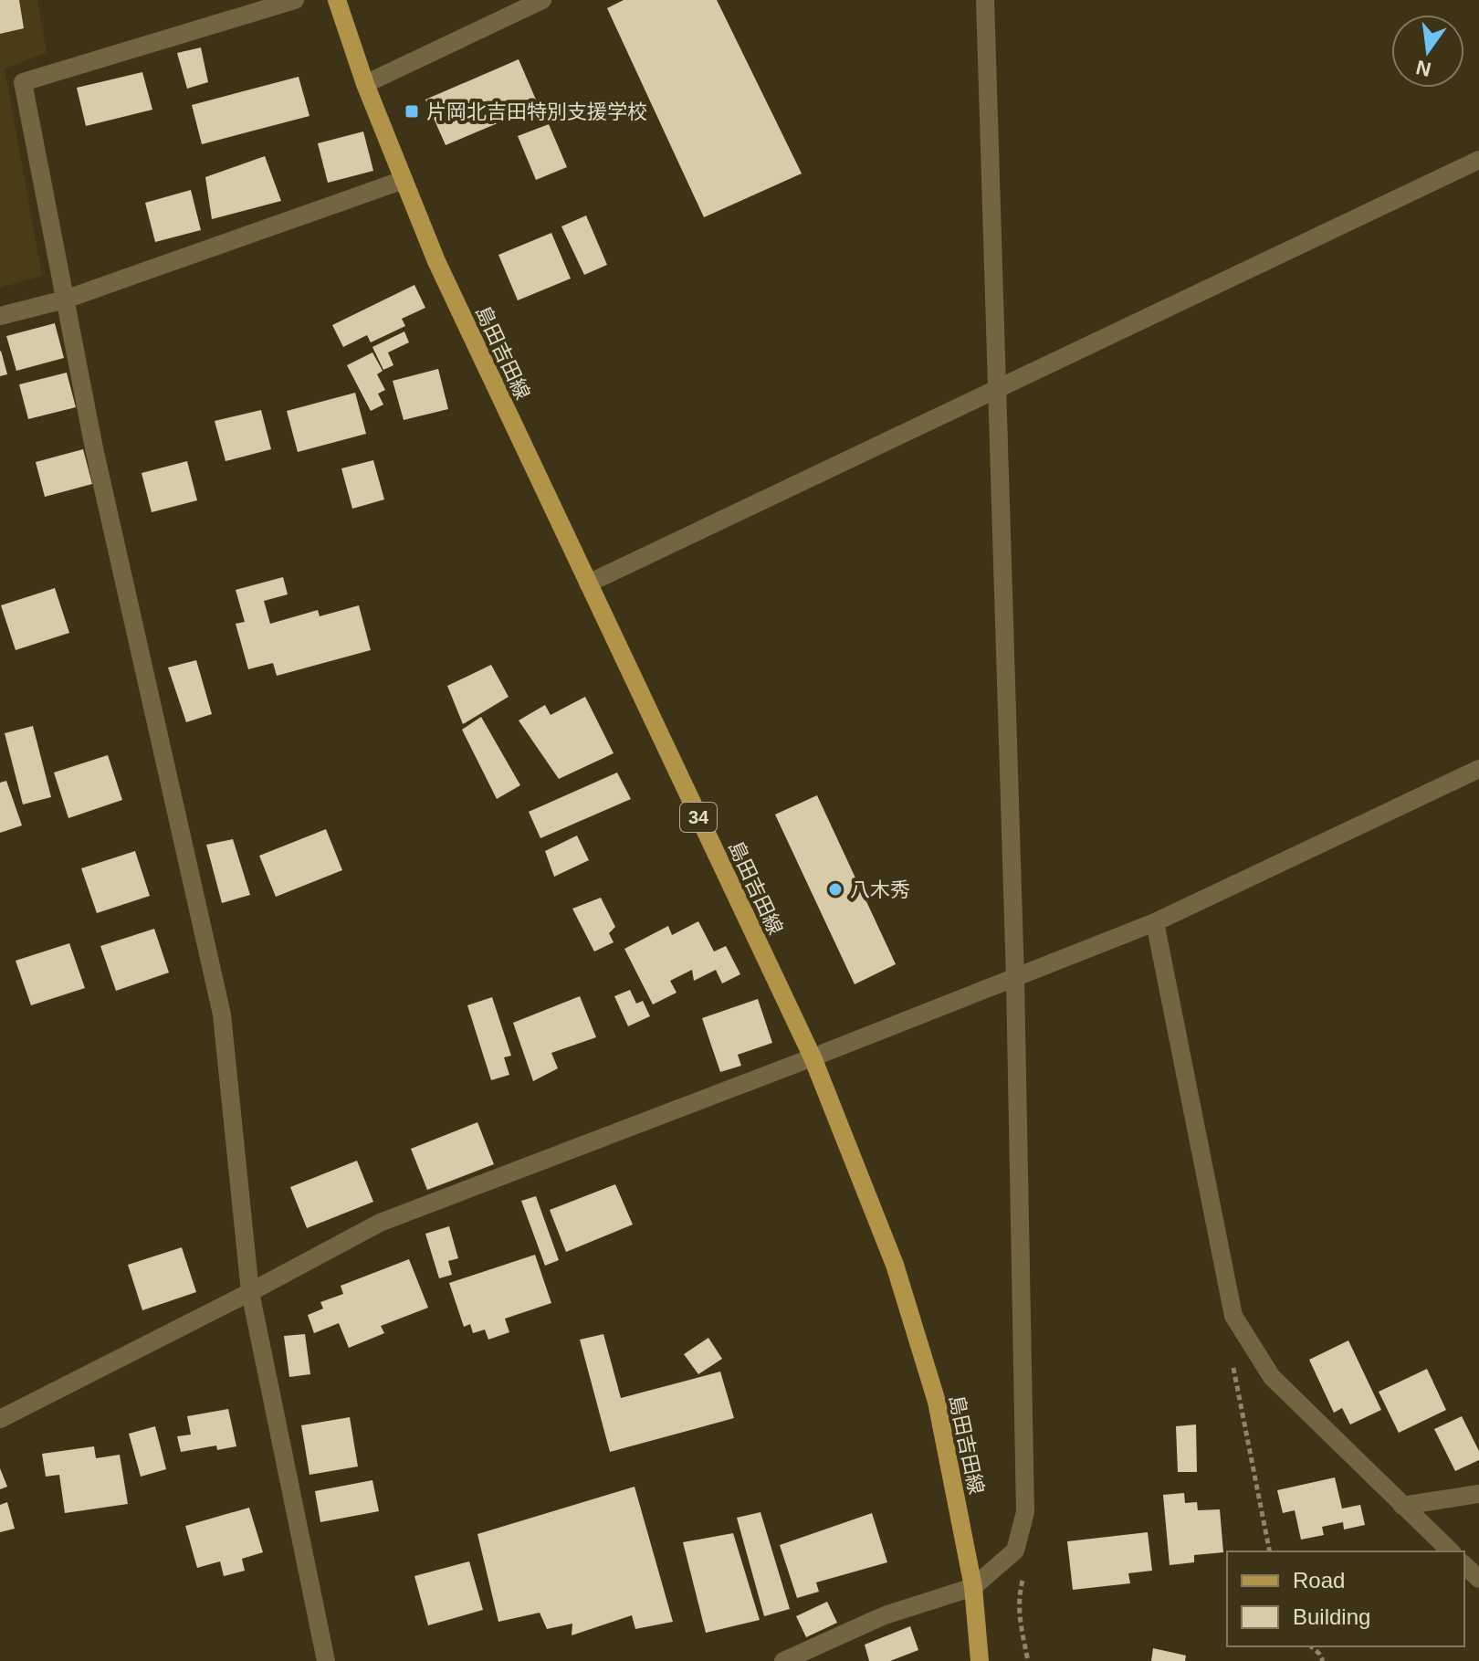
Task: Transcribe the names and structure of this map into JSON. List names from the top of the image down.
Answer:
{
  "streets": {
    "main road": ["島田吉田線", "34"]
  },
  "places": {
    "transit": ["片岡北吉田特別支援学校"],
    "other": ["八木秀"]
  },
  "legend": ["Road", "Building"],
  "north": "bottom"
}
